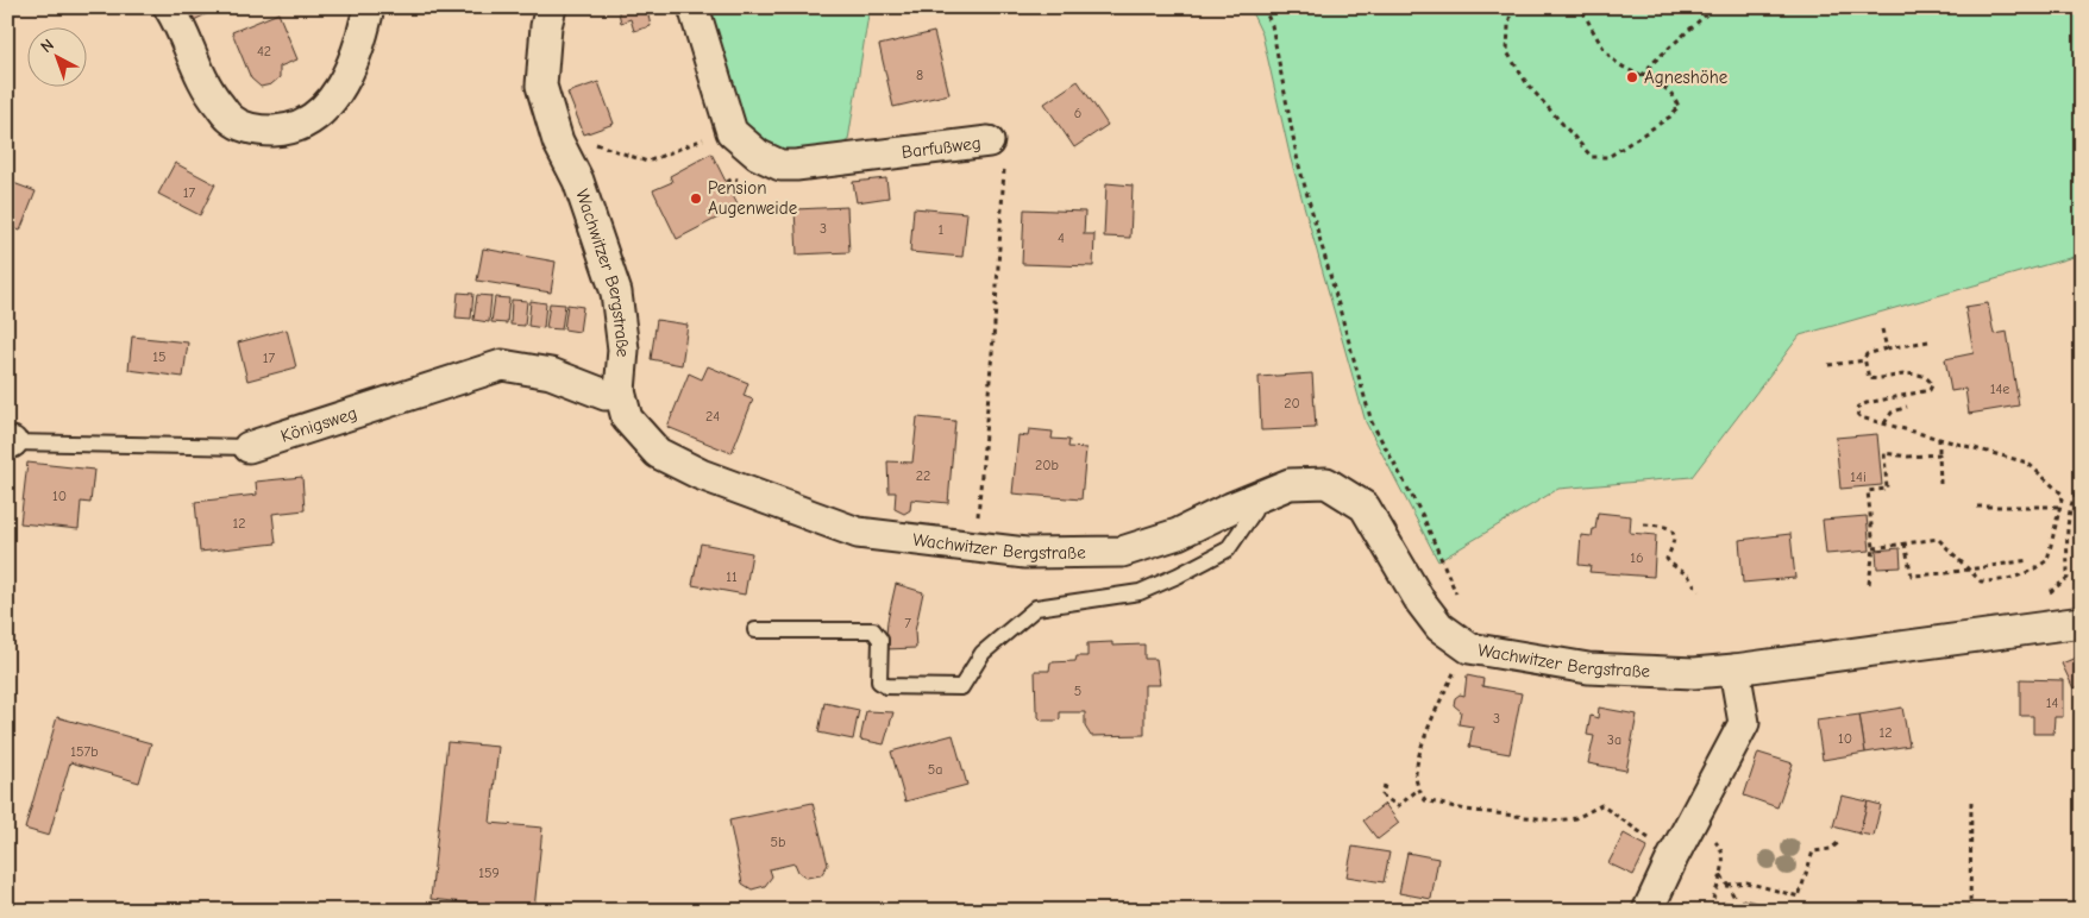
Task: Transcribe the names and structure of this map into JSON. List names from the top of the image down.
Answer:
{
  "streets": {
    "street": ["Barfußweg", "Wachwitzer Bergstraße", "Königsweg"]
  },
  "crossings": [
    ["Barfußweg", "Wachwitzer Bergstraße"],
    ["Wachwitzer Bergstraße", "Königsweg"]
  ],
  "places": ["Agneshöhe", "Pension Augenweide"],
  "house_numbers": [
    "42",
    "8",
    "6",
    "17",
    "3",
    "1",
    "4",
    "15",
    "17",
    "14e",
    "20",
    "24",
    "20b",
    "22",
    "14i",
    "10",
    "12",
    "16",
    "11",
    "7",
    "5",
    "14",
    "3",
    "12",
    "10",
    "3a",
    "157b",
    "5a",
    "5b",
    "159"
  ],
  "north": "top left"
}
